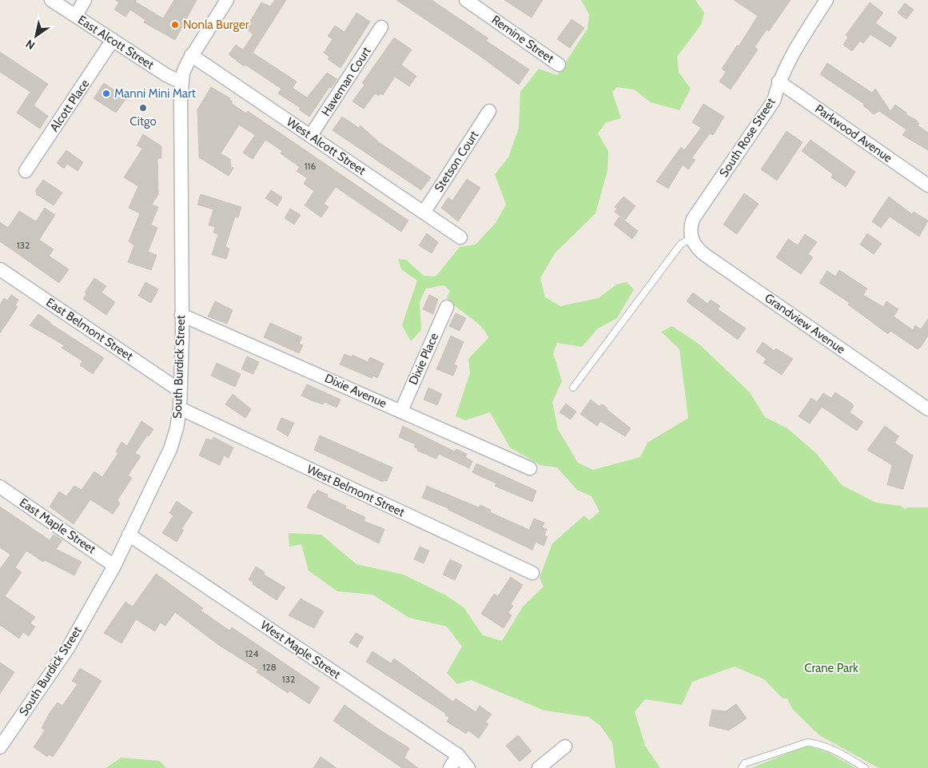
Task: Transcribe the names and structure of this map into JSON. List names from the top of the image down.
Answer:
{
  "streets": {
    "street": [
      "Remine Street",
      "East Alcott Street",
      "Haveman Court",
      "Alcott Place",
      "Parkwood Avenue",
      "South Rose Street",
      "West Alcott Street",
      "Stetson Court",
      "Grandview Avenue",
      "East Belmont Street",
      "Dixie Place",
      "South Burdick Street",
      "Dixie Avenue",
      "West Belmont Street",
      "East Maple Street",
      "West Maple Street"
    ]
  },
  "crossings": [
    ["East Alcott Street", "Alcott Place"],
    ["East Alcott Street", "South Burdick Street"],
    ["Haveman Court", "West Alcott Street"],
    ["Parkwood Avenue", "South Rose Street"],
    ["South Rose Street", "Grandview Avenue"],
    ["West Alcott Street", "Stetson Court"],
    ["West Alcott Street", "South Burdick Street"],
    ["East Belmont Street", "South Burdick Street"],
    ["Dixie Place", "Dixie Avenue"],
    ["South Burdick Street", "Dixie Avenue"],
    ["South Burdick Street", "West Belmont Street"],
    ["South Burdick Street", "East Maple Street"],
    ["South Burdick Street", "West Maple Street"]
  ],
  "parks": ["Crane Park"],
  "places": ["Nonla Burger", "Manni Mini Mart", "Citgo"],
  "house_numbers": [
    "116",
    "132",
    "124",
    "128",
    "132"
  ],
  "north": "bottom left"
}
